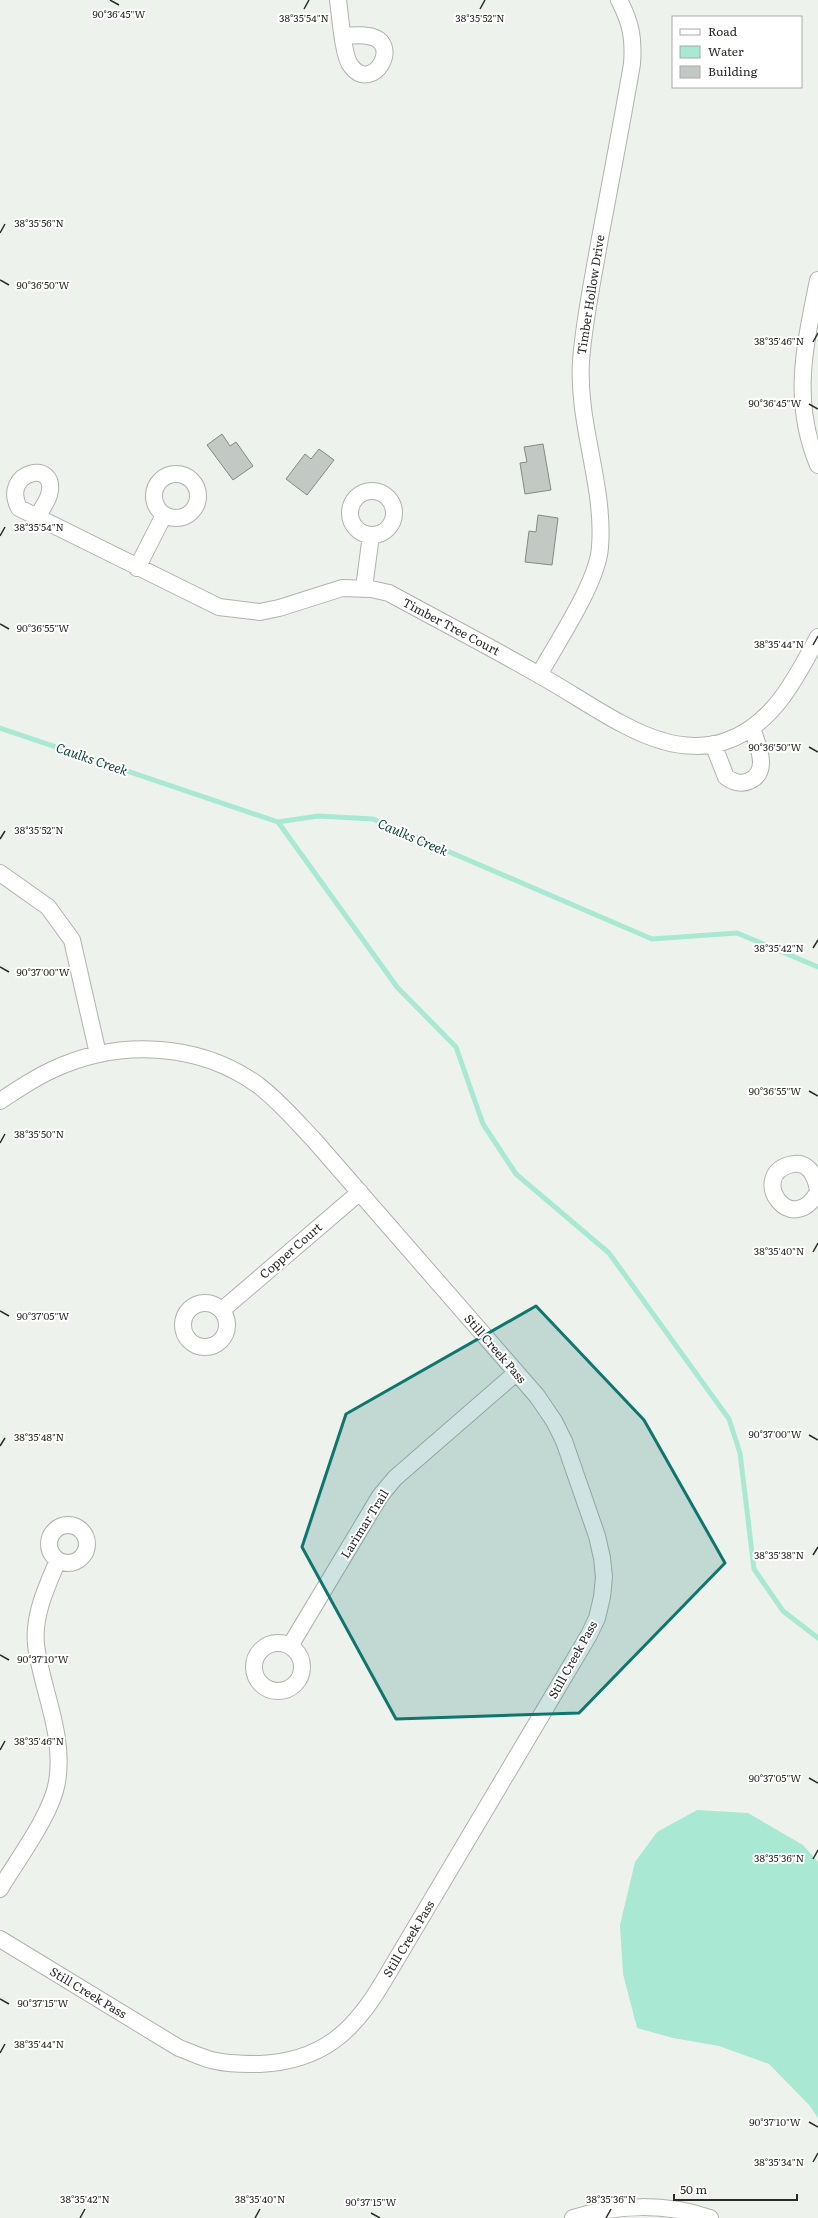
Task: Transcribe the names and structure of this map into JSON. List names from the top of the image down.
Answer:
{
  "streets": {
    "street": [
      "Timber Hollow Drive",
      "Timber Tree Court",
      "Copper Court",
      "Still Creek Pass",
      "Larimar Trail"
    ]
  },
  "crossings": [
    ["Timber Hollow Drive", "Timber Tree Court"],
    ["Copper Court", "Still Creek Pass"],
    ["Still Creek Pass", "Larimar Trail"]
  ],
  "water": ["Caulks Creek"],
  "legend": ["Road", "Water", "Building"],
  "scale_bar": "50 m",
  "coordinates": [
    "90°36'45\"W",
    "38°35'54\"N",
    "38°35'52\"N",
    "38°35'56\"N",
    "90°36'50\"W",
    "38°35'46\"N",
    "90°36'55\"W",
    "38°35'44\"N",
    "38°35'42\"N",
    "90°37'00\"W",
    "38°35'50\"N",
    "38°35'40\"N",
    "90°37'05\"W",
    "38°35'48\"N",
    "38°35'38\"N",
    "90°37'10\"W",
    "38°35'36\"N",
    "90°37'15\"W",
    "38°35'34\"N"
  ]
}
